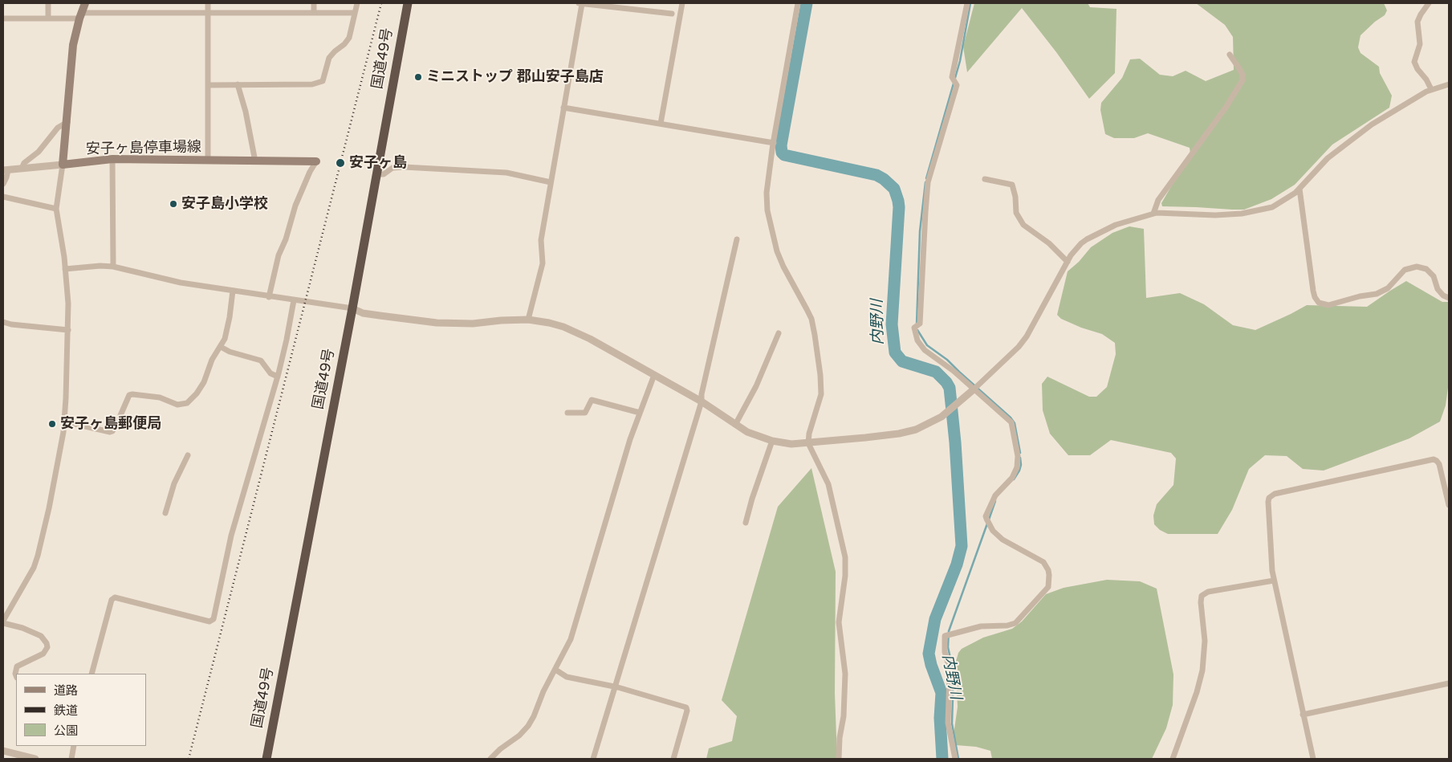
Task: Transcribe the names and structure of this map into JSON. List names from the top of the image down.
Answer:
{
  "streets": {
    "highway": ["国道49号"],
    "main road": ["安子ヶ島停車場線"]
  },
  "water": ["内野川"],
  "places": [
    "ミニストップ 郡山安子島店",
    "安子ヶ島",
    "安子島小学校",
    "安子ヶ島郵便局"
  ],
  "legend": ["道路", "鉄道", "公園"]
}
